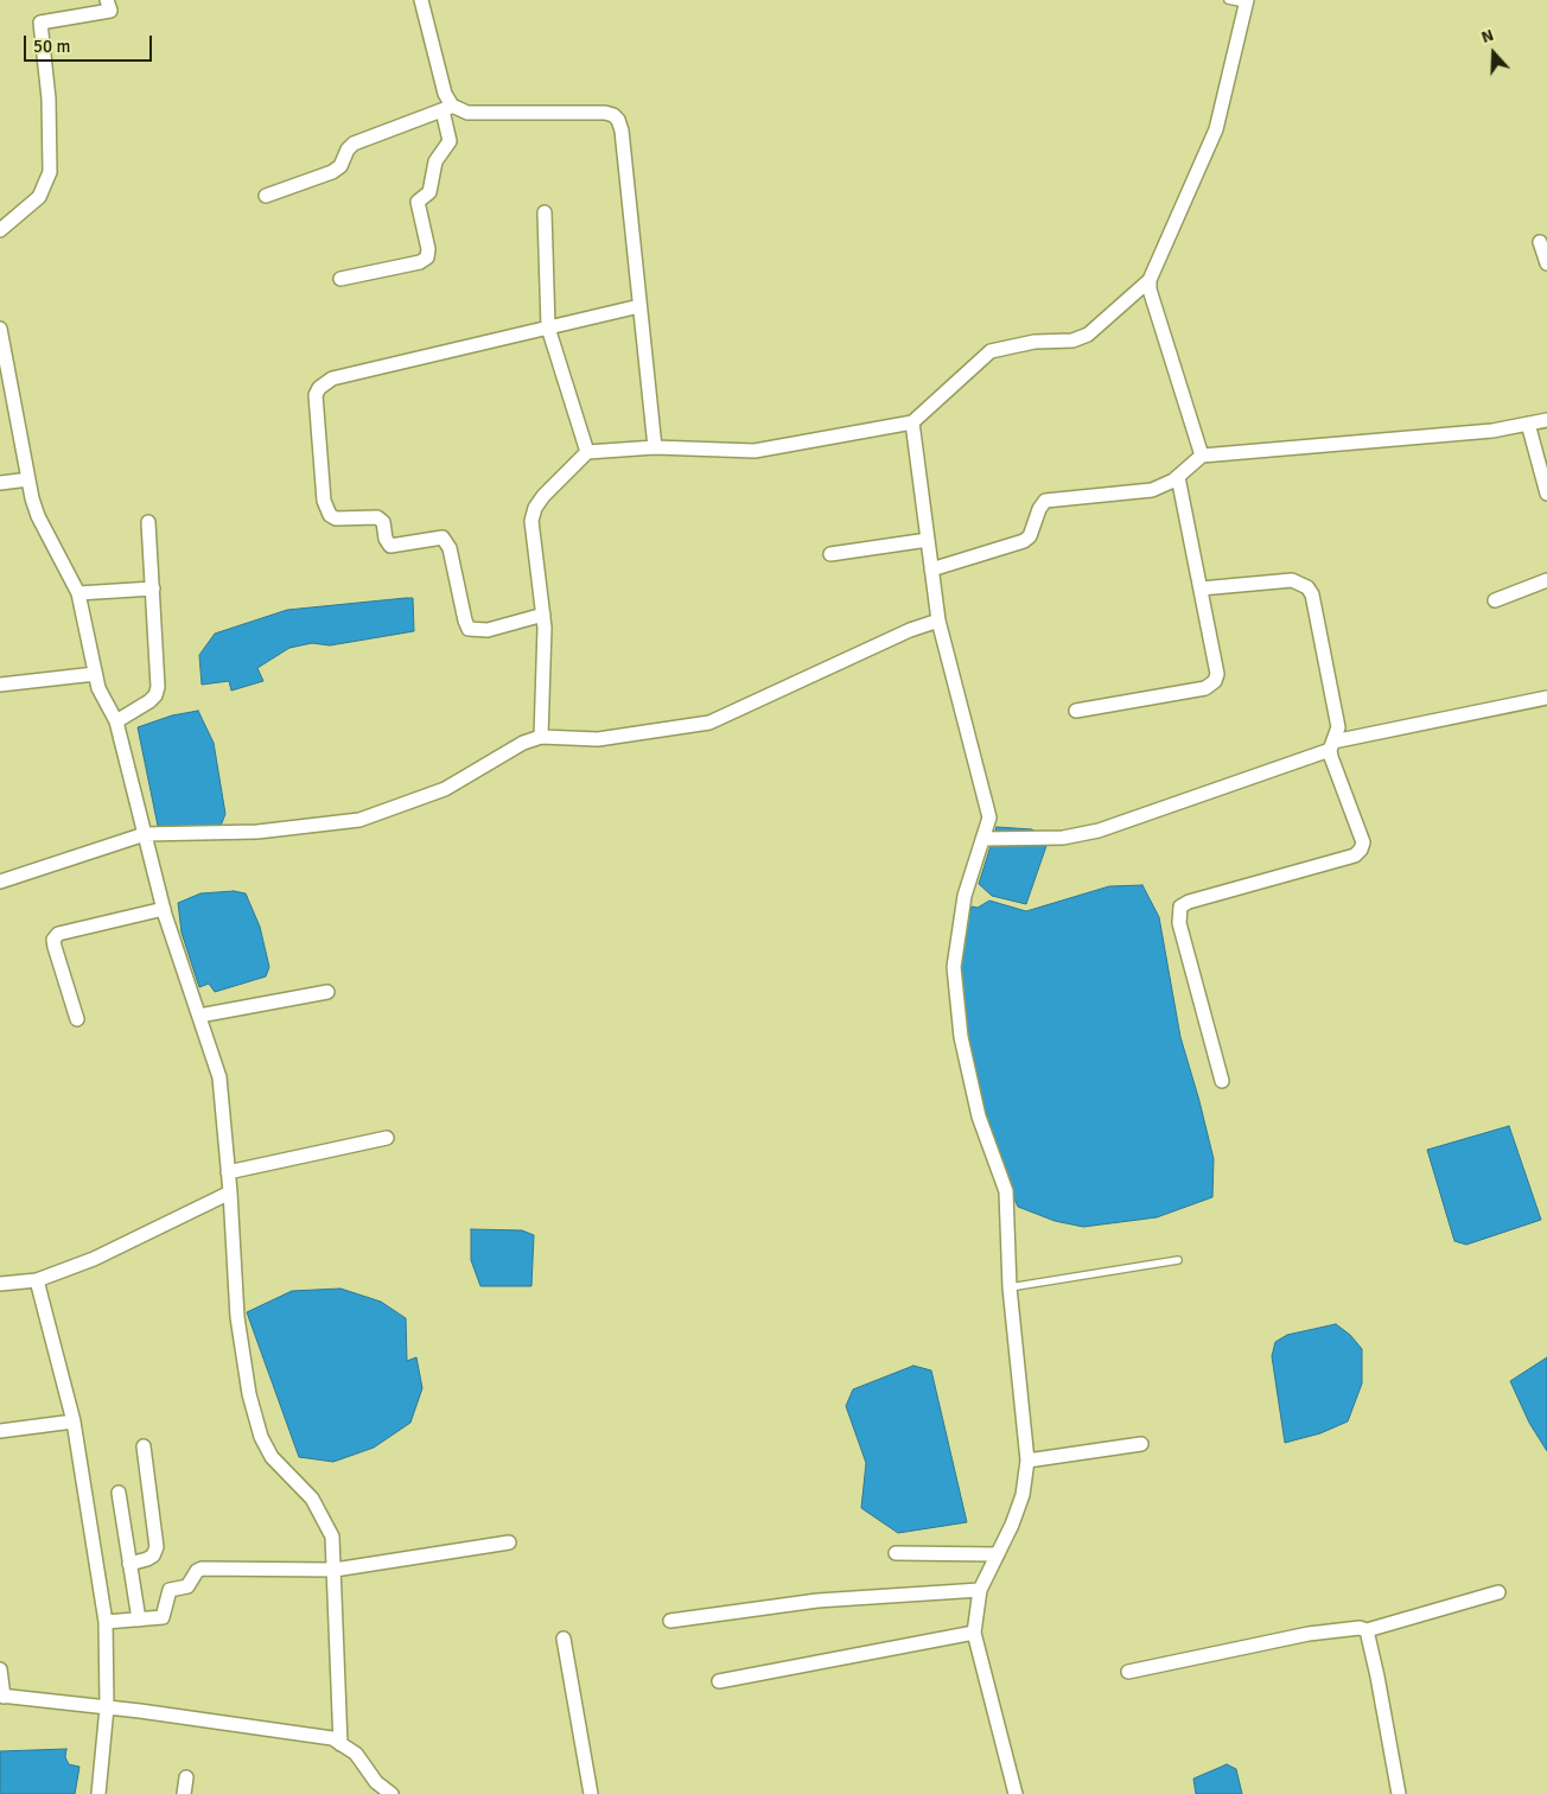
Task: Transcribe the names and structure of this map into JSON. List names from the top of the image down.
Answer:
{
  "scale_bar": "50 m",
  "north": "top"
}
